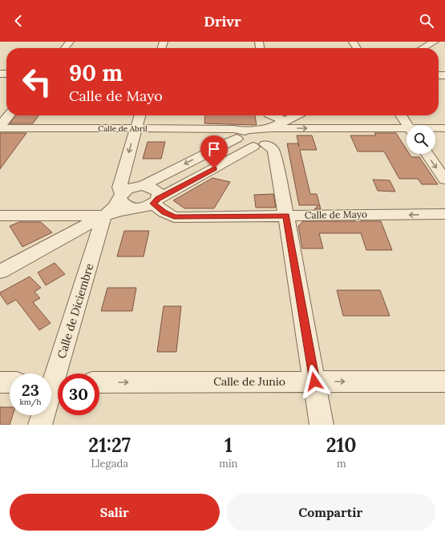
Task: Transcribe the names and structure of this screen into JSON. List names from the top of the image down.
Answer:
{
  "streets": {
    "street": [
      "Calle de Abril",
      "Calle de Mayo",
      "Calle de Diciembre",
      "Calle de Junio"
    ]
  },
  "one_way": ["Calle de Junio"],
  "page": {
    "header": "Drivr",
    "turn": ["90 m", "Calle de Mayo"],
    "speed": "23 km/h",
    "limit": "30",
    "eta": [
      "21:27",
      "Llegada",
      "1",
      "min",
      "210",
      "m"
    ],
    "buttons": ["Salir", "Compartir"]
  }
}
